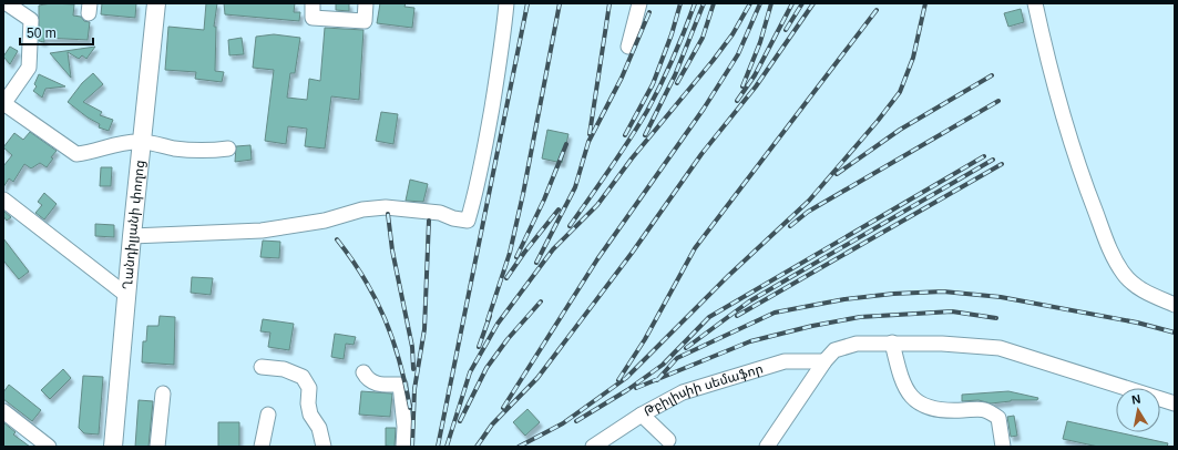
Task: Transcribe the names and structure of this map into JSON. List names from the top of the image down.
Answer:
{
  "streets": {
    "main road": ["Ղանդիլյանի փողոց"],
    "street": ["Թբիլիսիի սեմաֆոր"]
  },
  "scale_bar": "50 m",
  "north": "top"
}
